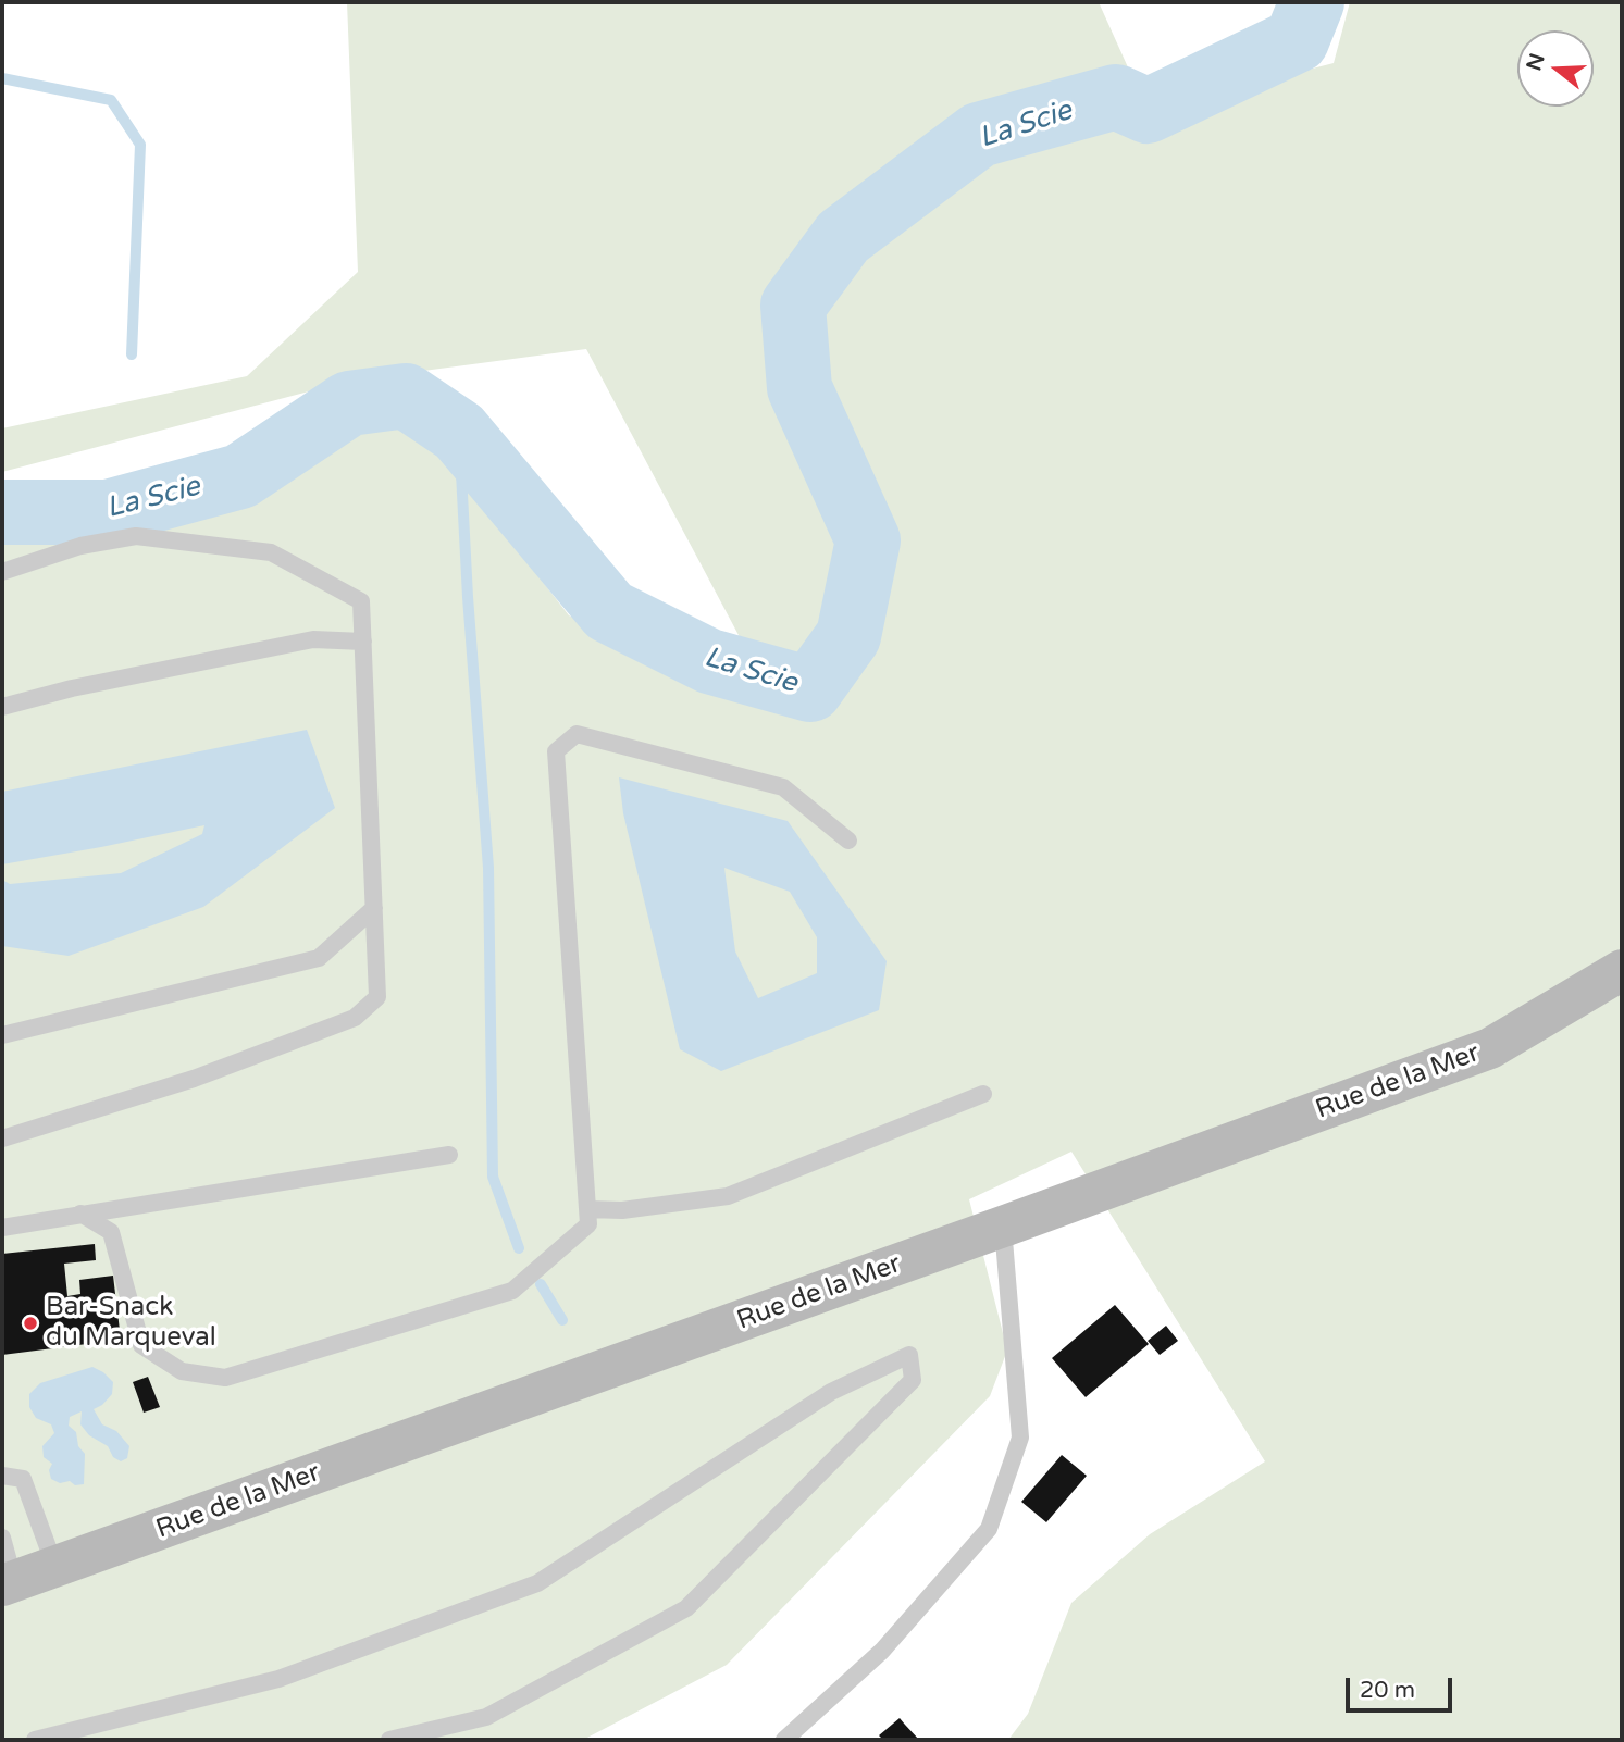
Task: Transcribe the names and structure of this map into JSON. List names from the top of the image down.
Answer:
{
  "streets": {
    "street": ["Rue de la Mer"]
  },
  "water": ["La Scie"],
  "places": ["Bar-Snack du Marqueval"],
  "scale_bar": "20 m",
  "north": "left"
}
